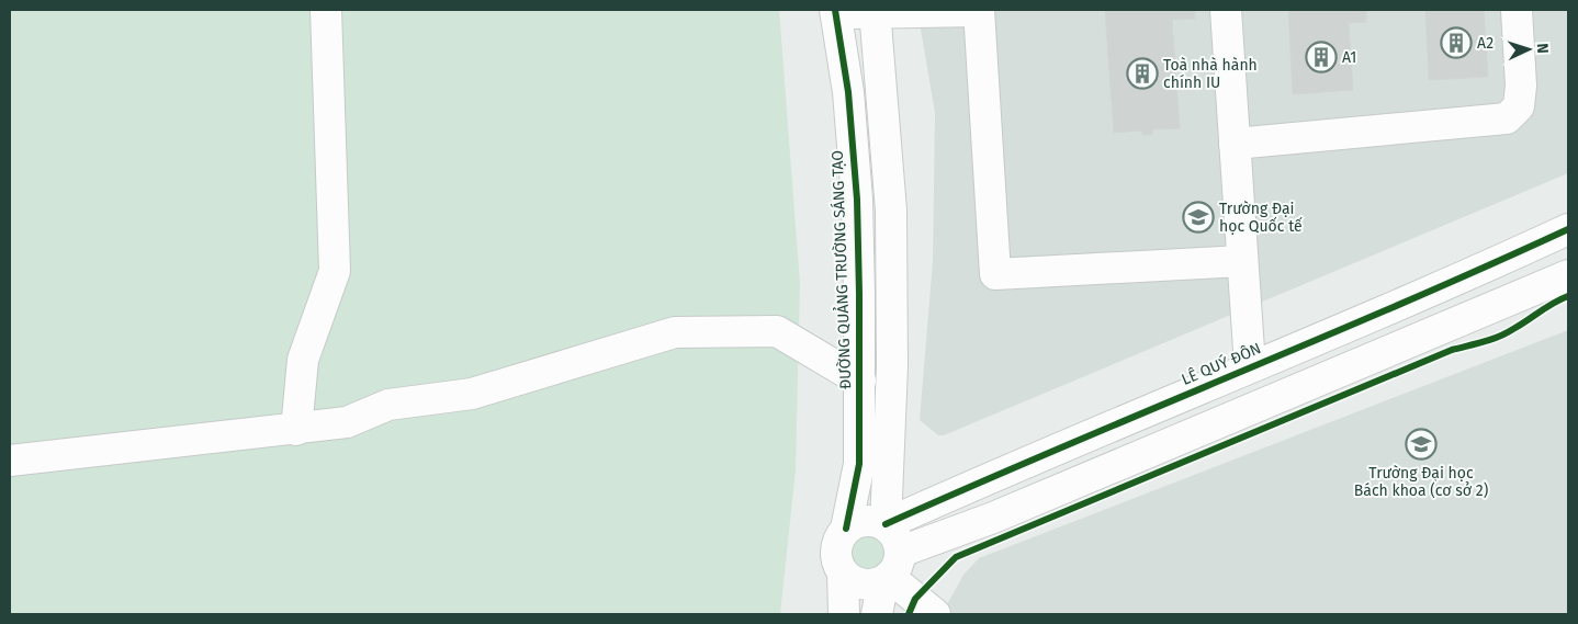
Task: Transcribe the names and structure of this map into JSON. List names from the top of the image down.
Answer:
{
  "streets": {
    "street": ["ĐƯỜNG QUẢNG TRƯỜNG SÁNG TẠO", "LÊ QUÝ ĐÔN"]
  },
  "crossings": [
    ["ĐƯỜNG QUẢNG TRƯỜNG SÁNG TẠO", "LÊ QUÝ ĐÔN"]
  ],
  "places": {
    "building": ["A2", "A1", "Toà nhà hành chính IU"],
    "school or university": ["Trường Đại học Quốc tế", "Trường Đại học Bách khoa (cơ sở 2)"]
  },
  "north": "right"
}
